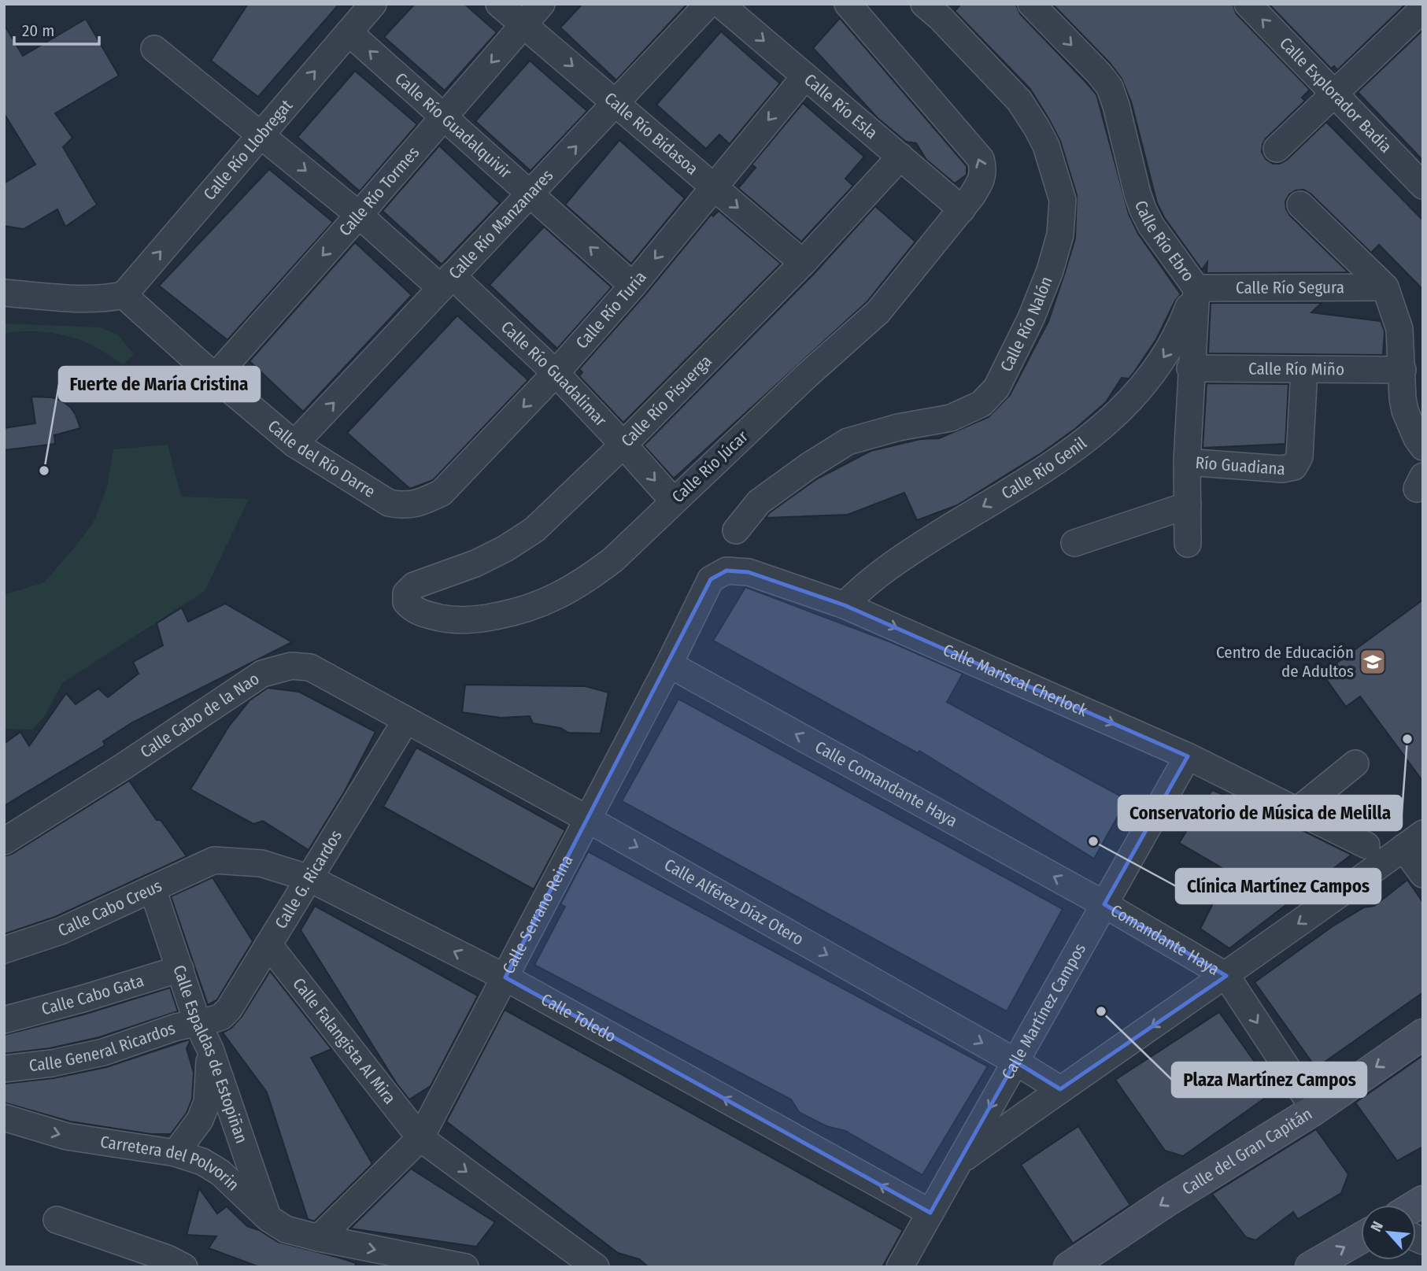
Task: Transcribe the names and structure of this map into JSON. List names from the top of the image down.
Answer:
{
  "streets": {
    "main road": ["Calle del Gran Capitán"],
    "street": [
      "Calle Explorador Badia",
      "Calle Río Esla",
      "Calle Río Guadalquivir",
      "Calle Río Bidasoa",
      "Calle Río Llobregat",
      "Calle Río Tormes",
      "Calle Río Manzanares",
      "Calle Río Ebro",
      "Calle Río Segura",
      "Calle Río Turia",
      "Calle Río Nalón",
      "Calle Río Miño",
      "Calle Río Guadalimar",
      "Calle Río Pisuerga",
      "Calle del Río Darre",
      "Río Guadiana",
      "Calle Río Júcar",
      "Calle Río Genil",
      "Calle Mariscal Cherlock",
      "Calle Cabo de la Nao",
      "Calle Comandante Haya",
      "Calle G. Ricardos",
      "Calle Alférez Díaz Otero",
      "Calle Cabo Creus",
      "Calle Serrano Reina",
      "Comandante Haya",
      "Calle Cabo Gata",
      "Calle Martínez Campos",
      "Calle Toledo",
      "Calle Falangista Al Mira",
      "Calle General Ricardos",
      "Calle Espaldas de Estopiñan",
      "Carretera del Polvorin"
    ]
  },
  "crossings": [
    ["Calle Río Esla", "Calle Río Turia"],
    ["Calle Río Esla", "Calle Río Pisuerga"],
    ["Calle Río Esla", "Calle Río Júcar"],
    ["Calle Río Guadalquivir", "Calle Río Llobregat"],
    ["Calle Río Guadalquivir", "Calle Río Tormes"],
    ["Calle Río Guadalquivir", "Calle Río Manzanares"],
    ["Calle Río Guadalquivir", "Calle Río Turia"],
    ["Calle Río Bidasoa", "Calle Río Tormes"],
    ["Calle Río Bidasoa", "Calle Río Manzanares"],
    ["Calle Río Bidasoa", "Calle Río Turia"],
    ["Calle Río Bidasoa", "Calle Río Pisuerga"],
    ["Calle Río Llobregat", "Calle Río Guadalimar"],
    ["Calle Río Llobregat", "Calle del Río Darre"],
    ["Calle Río Tormes", "Calle Río Guadalimar"],
    ["Calle Río Tormes", "Calle del Río Darre"],
    ["Calle Río Manzanares", "Calle Río Guadalimar"],
    ["Calle Río Manzanares", "Calle del Río Darre"],
    ["Calle Río Ebro", "Calle Río Segura"],
    ["Calle Río Ebro", "Calle Río Miño"],
    ["Calle Río Ebro", "Río Guadiana"],
    ["Calle Río Ebro", "Calle Río Genil"],
    ["Calle Río Segura", "Calle Río Genil"],
    ["Calle Río Turia", "Calle Río Guadalimar"],
    ["Calle Río Turia", "Calle del Río Darre"],
    ["Calle Río Miño", "Río Guadiana"],
    ["Calle Río Guadalimar", "Calle Río Pisuerga"],
    ["Calle Río Guadalimar", "Calle Río Júcar"],
    ["Calle Río Pisuerga", "Calle Río Júcar"],
    ["Calle Río Genil", "Calle Mariscal Cherlock"],
    ["Calle Mariscal Cherlock", "Calle Serrano Reina"],
    ["Calle Mariscal Cherlock", "Calle Martínez Campos"],
    ["Calle Cabo de la Nao", "Calle G. Ricardos"],
    ["Calle Cabo de la Nao", "Calle Alférez Díaz Otero"],
    ["Calle Comandante Haya", "Calle Serrano Reina"],
    ["Calle Comandante Haya", "Comandante Haya"],
    ["Calle Comandante Haya", "Calle Martínez Campos"],
    ["Calle G. Ricardos", "Calle Alférez Díaz Otero"],
    ["Calle G. Ricardos", "Calle Toledo"],
    ["Calle G. Ricardos", "Calle Falangista Al Mira"],
    ["Calle G. Ricardos", "Calle General Ricardos"],
    ["Calle G. Ricardos", "Calle Espaldas de Estopiñan"],
    ["Calle Alférez Díaz Otero", "Calle Serrano Reina"],
    ["Calle Alférez Díaz Otero", "Calle Martínez Campos"],
    ["Calle Cabo Creus", "Calle Toledo"],
    ["Calle Cabo Creus", "Calle Espaldas de Estopiñan"],
    ["Calle Serrano Reina", "Calle Toledo"],
    ["Calle Serrano Reina", "Calle Falangista Al Mira"],
    ["Calle Serrano Reina", "Carretera del Polvorin"],
    ["Comandante Haya", "Calle Martínez Campos"],
    ["Calle Cabo Gata", "Calle Espaldas de Estopiñan"],
    ["Calle Martínez Campos", "Calle Toledo"],
    ["Calle General Ricardos", "Calle Espaldas de Estopiñan"],
    ["Calle Espaldas de Estopiñan", "Carretera del Polvorin"]
  ],
  "one_way": [
    "Calle Explorador Badia",
    "Calle Río Esla",
    "Calle Río Guadalquivir",
    "Calle Río Bidasoa",
    "Calle Río Llobregat",
    "Calle Río Tormes",
    "Calle Río Manzanares",
    "Calle Río Ebro",
    "Calle Río Turia",
    "Calle Río Genil",
    "Calle Mariscal Cherlock",
    "Calle Comandante Haya",
    "Calle Alférez Díaz Otero",
    "Calle Toledo",
    "Calle Falangista Al Mira",
    "Calle del Gran Capitán"
  ],
  "places": {
    "other": [
      "Fuerte de María Cristina",
      "Conservatorio de Música de Melilla",
      "Clínica Martínez Campos",
      "Plaza Martínez Campos"
    ],
    "school or university": ["Centro de Educación de Adultos"]
  },
  "scale_bar": "20 m",
  "north": "top left"
}
